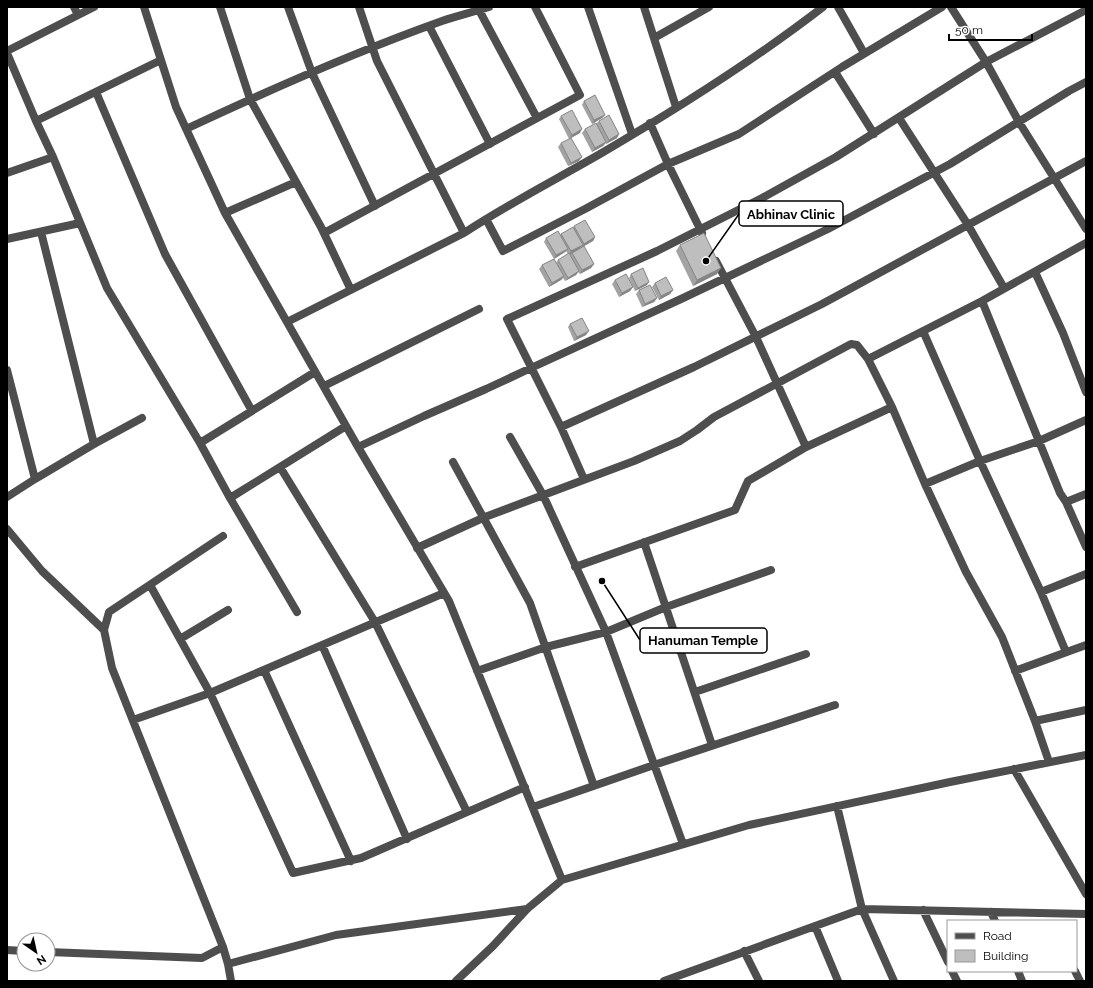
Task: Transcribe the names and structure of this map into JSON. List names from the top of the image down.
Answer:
{
  "places": ["Abhinav Clinic", "Hanuman Temple"],
  "legend": ["Road", "Building"],
  "scale_bar": "50 m",
  "north": "bottom right"
}
